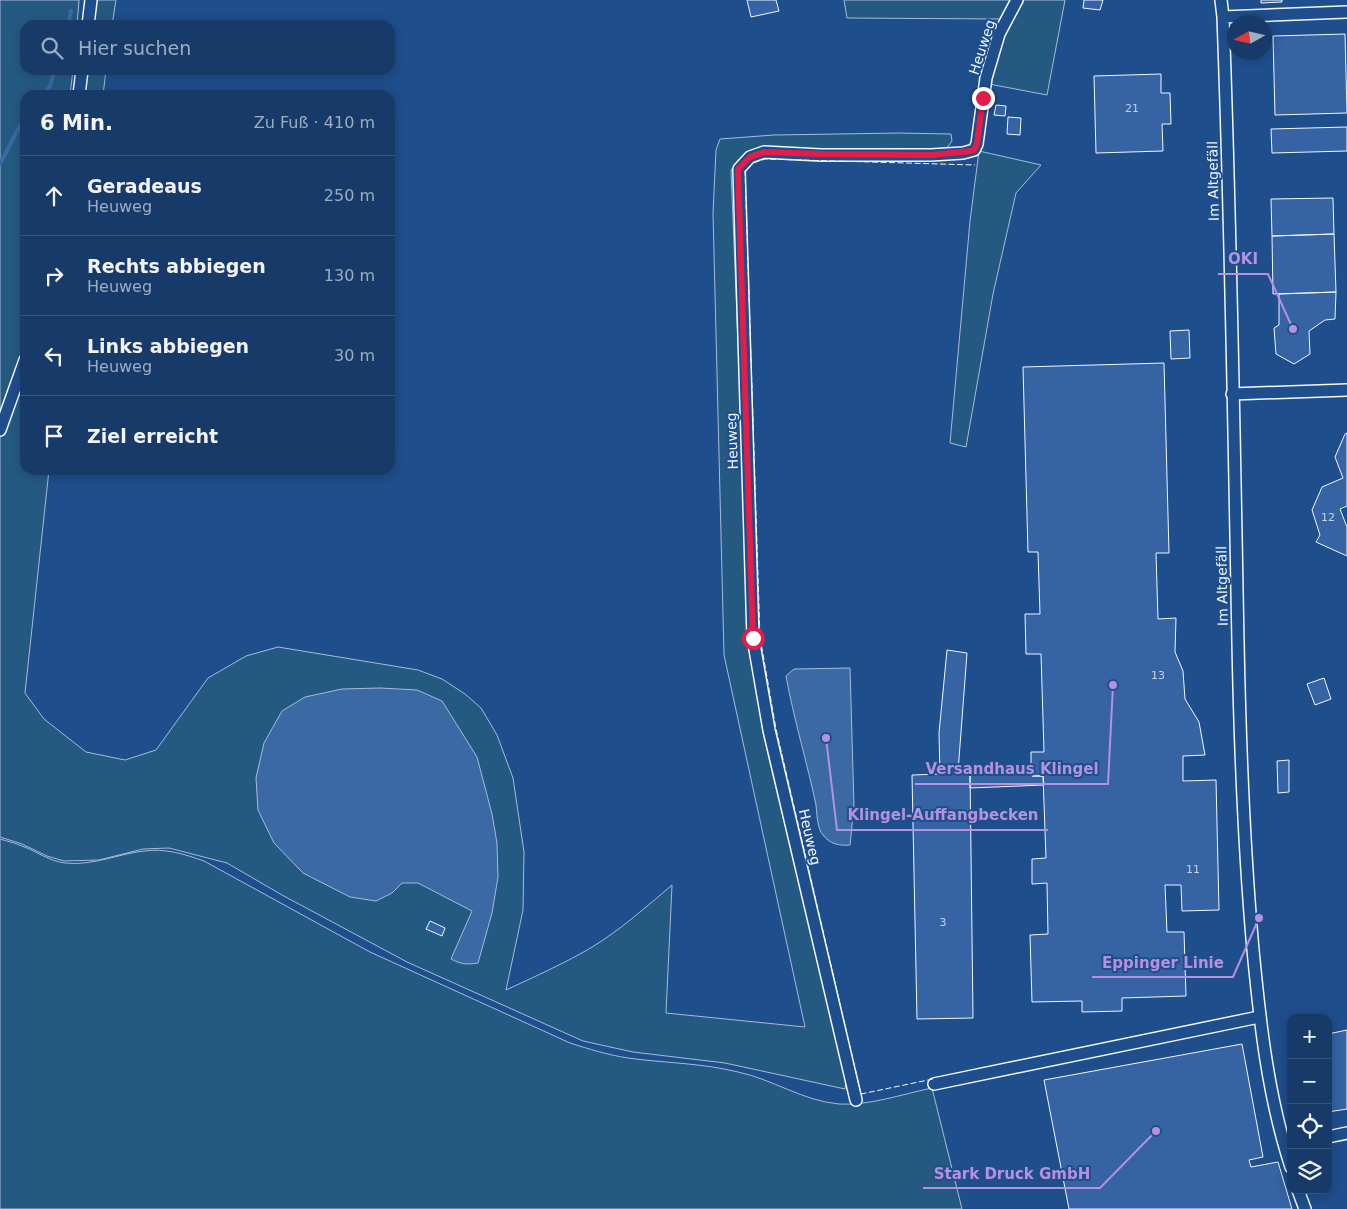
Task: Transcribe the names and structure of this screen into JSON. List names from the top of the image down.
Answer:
{
  "streets": {
    "street": ["Heuweg", "Im Altgefäll"]
  },
  "places": [
    "OKI",
    "Versandhaus Klingel",
    "Klingel-Auffangbecken",
    "Eppinger Linie",
    "Stark Druck GmbH"
  ],
  "house_numbers": [
    "21",
    "12",
    "13",
    "11",
    "3"
  ],
  "north": "left",
  "page": {
    "search": "Hier suchen",
    "heading": ["6 Min.", "Zu Fuß · 410 m"],
    "list": [
      ["Geradeaus", "Heuweg", "250 m"],
      ["Rechts abbiegen", "Heuweg", "130 m"],
      ["Links abbiegen", "Heuweg", "30 m"],
      "Ziel erreicht"
    ],
    "map_buttons": ["+", "−"]
  }
}
